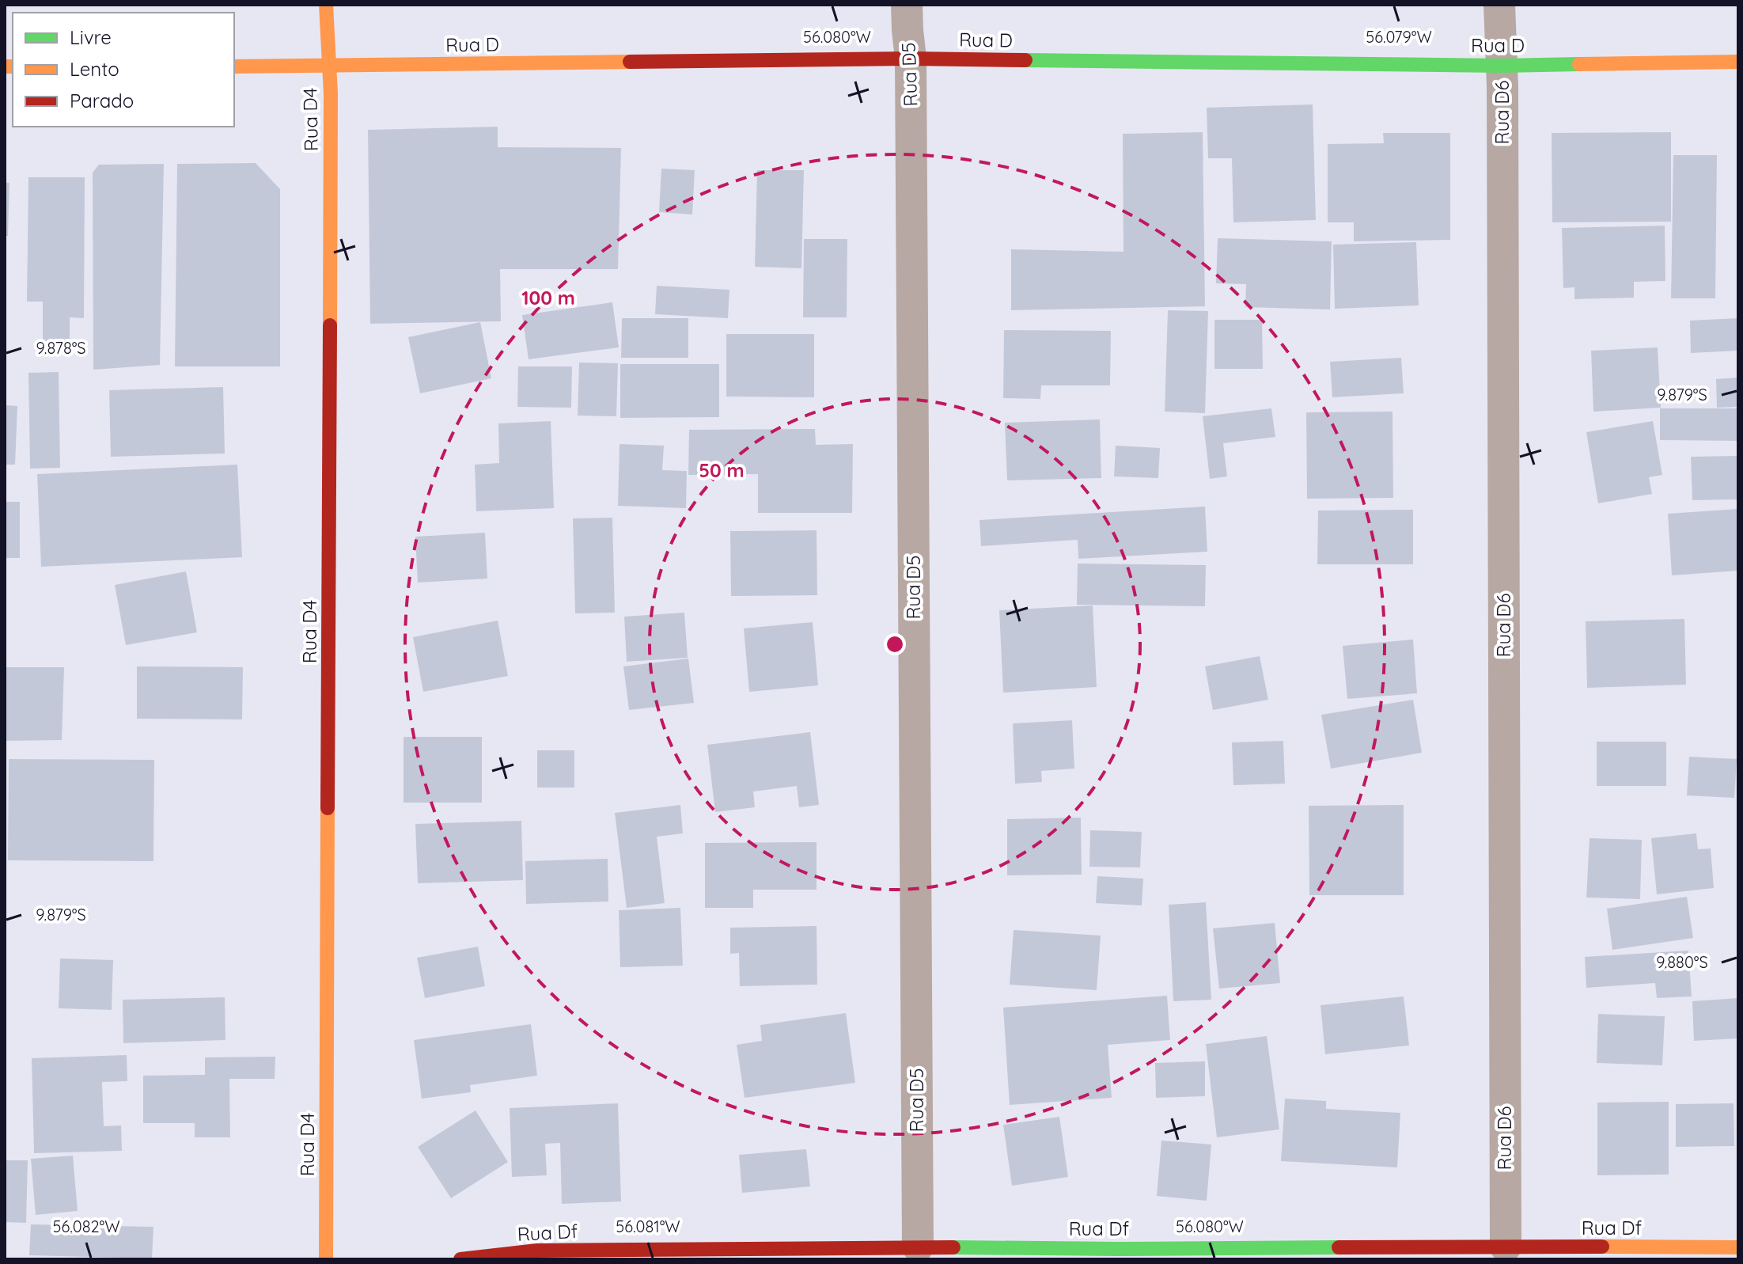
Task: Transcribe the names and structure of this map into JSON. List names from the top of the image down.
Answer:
{
  "streets": {
    "street": [
      "Rua D",
      "Rua D5",
      "Rua D6",
      "Rua D4",
      "Rua Df"
    ]
  },
  "crossings": [
    ["Rua D", "Rua D5"],
    ["Rua D", "Rua D6"],
    ["Rua D", "Rua D4"],
    ["Rua D5", "Rua Df"],
    ["Rua D6", "Rua Df"]
  ],
  "legend": ["Livre", "Lento", "Parado"],
  "coordinates": [
    "56.080°W",
    "56.079°W",
    "9.878°S",
    "9.879°S",
    "9.880°S",
    "56.082°W",
    "56.081°W"
  ],
  "rings": ["100 m", "50 m"]
}
